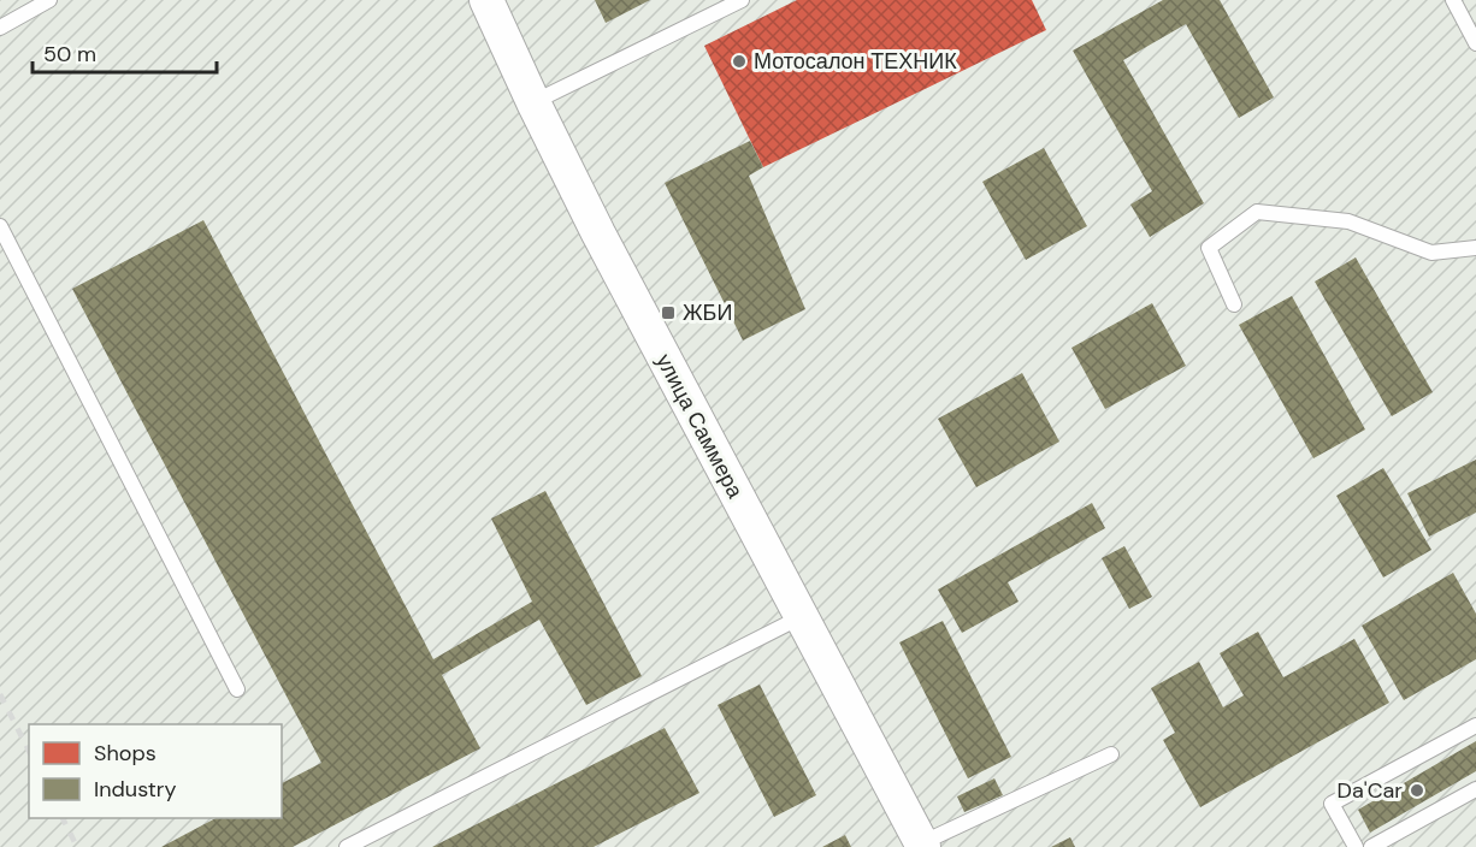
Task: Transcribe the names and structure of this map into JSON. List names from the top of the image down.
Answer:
{
  "streets": {
    "street": ["улица Саммера"]
  },
  "places": {
    "other": ["Мотосалон ТЕХНИК", "Da'Car"],
    "transit": ["ЖБИ"]
  },
  "legend": ["Shops", "Industry"],
  "scale_bar": "50 m"
}
